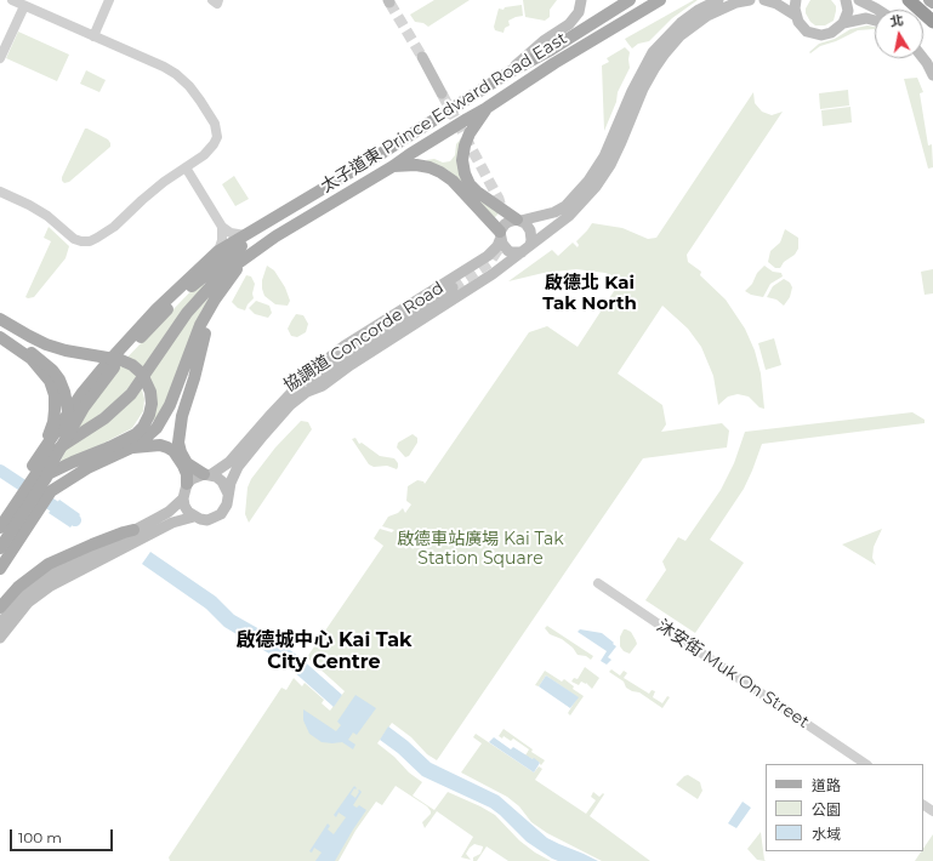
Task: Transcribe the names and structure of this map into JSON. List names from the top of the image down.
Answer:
{
  "streets": {
    "main road": ["太子道東 Prince Edward Road East", "協調道 Concorde Road"],
    "street": ["沐安街 Muk On Street"]
  },
  "districts": ["啟德北 Kai Tak North", "啟德城中心 Kai Tak City Centre"],
  "parks": ["啟德車站廣場 Kai Tak Station Square"],
  "legend": ["道路", "公園", "水域"],
  "scale_bar": "100 m",
  "north": "top"
}
